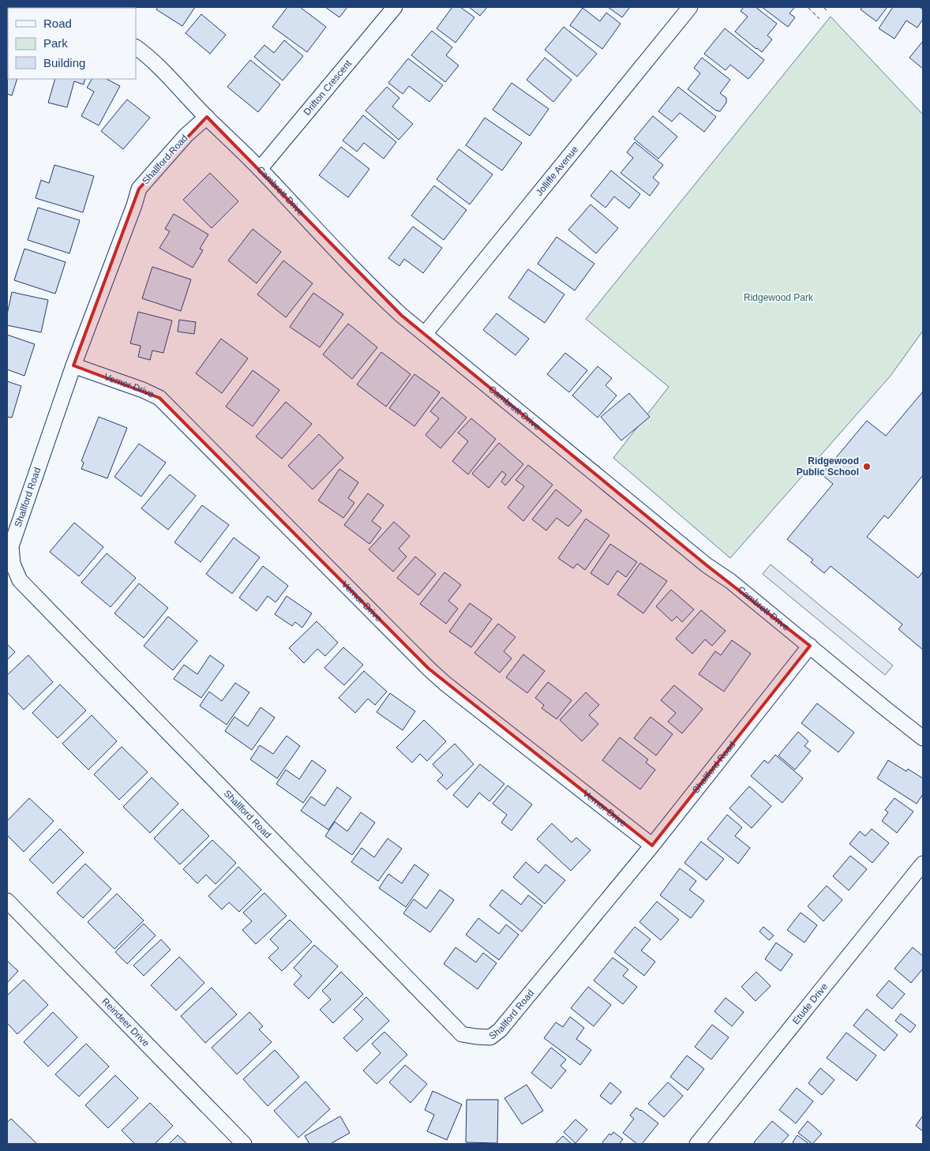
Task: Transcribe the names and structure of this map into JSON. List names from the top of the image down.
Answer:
{
  "streets": {
    "street": [
      "Drifton Crescent",
      "Shallford Road",
      "Jolliffe Avenue",
      "Cambrett Drive",
      "Vernor Drive",
      "Etude Drive",
      "Reindeer Drive"
    ]
  },
  "crossings": [
    ["Drifton Crescent", "Cambrett Drive"],
    ["Shallford Road", "Cambrett Drive"],
    ["Shallford Road", "Vernor Drive"],
    ["Jolliffe Avenue", "Cambrett Drive"]
  ],
  "parks": ["Ridgewood Park"],
  "places": ["Ridgewood Public School"],
  "legend": ["Road", "Park", "Building"]
}
